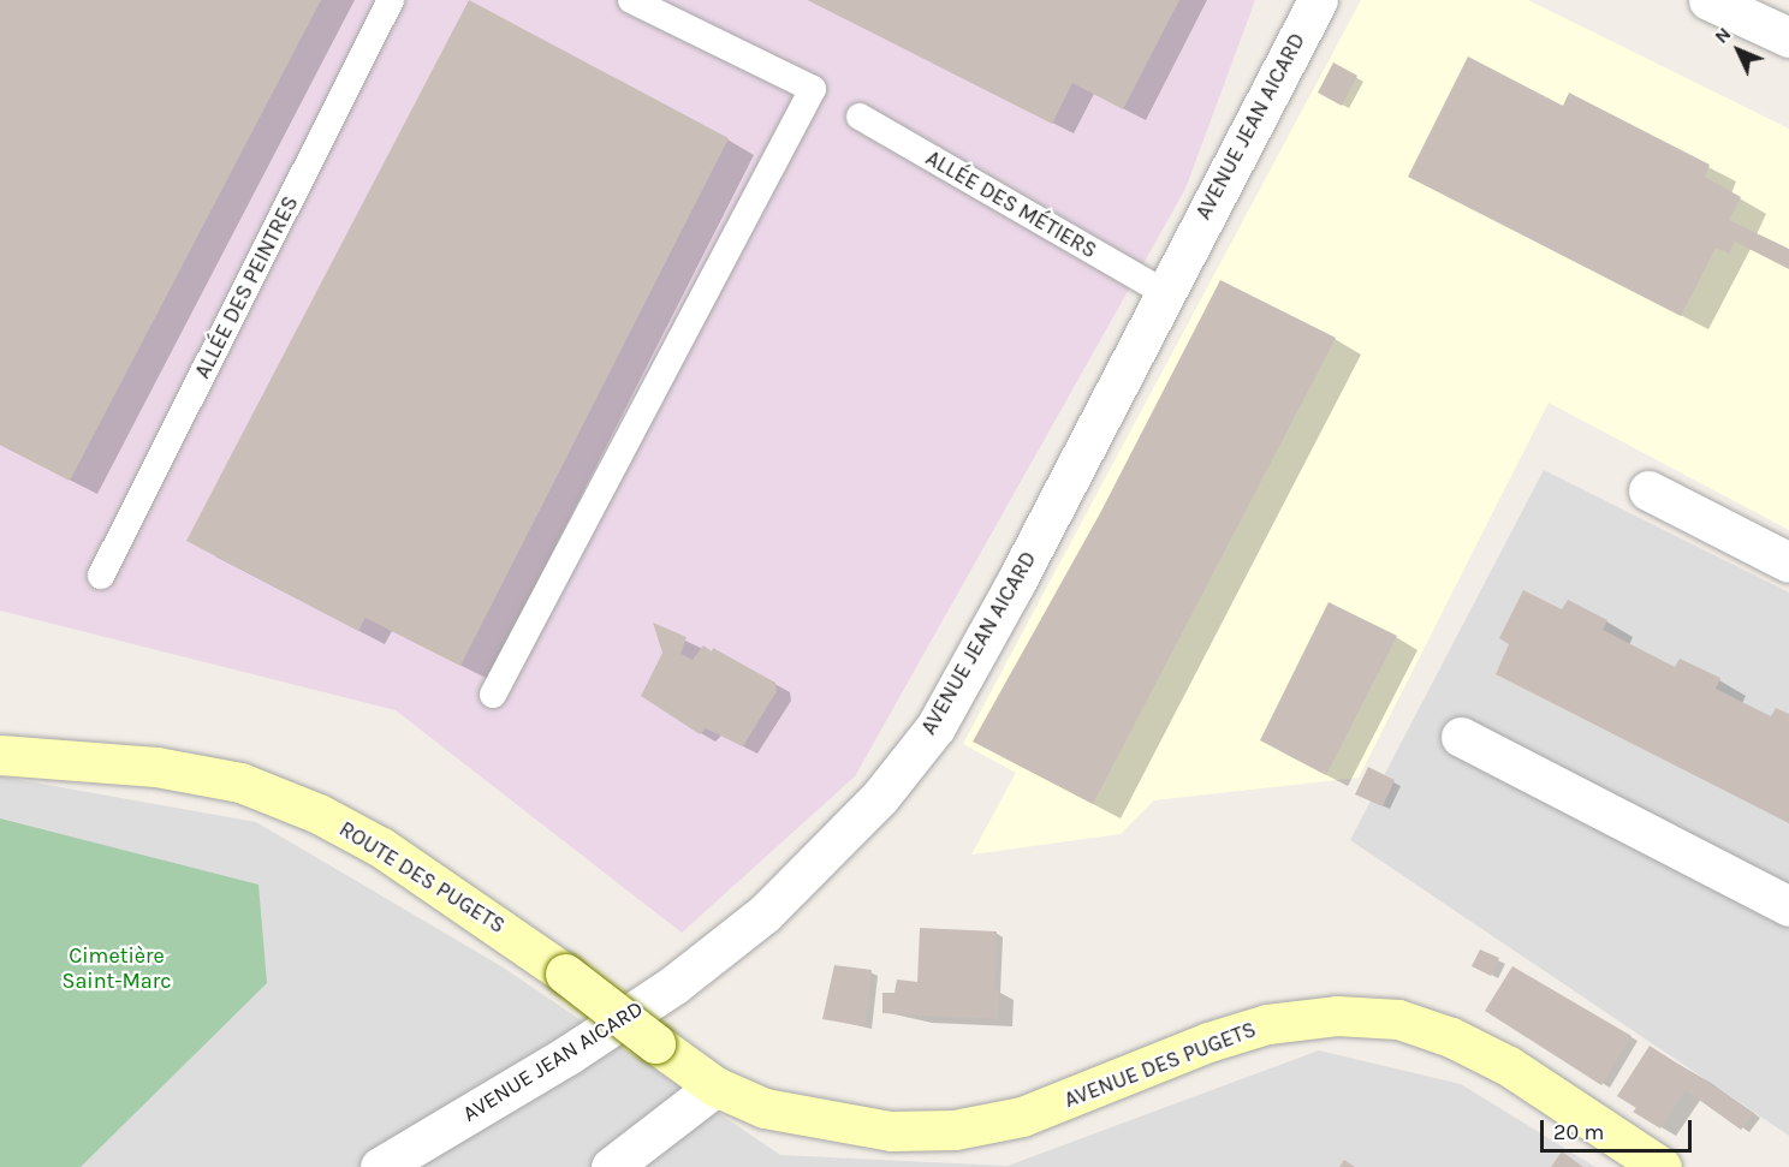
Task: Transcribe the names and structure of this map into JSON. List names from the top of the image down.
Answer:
{
  "streets": {
    "main road": ["ROUTE DES PUGETS", "AVENUE DES PUGETS"],
    "street": ["AVENUE JEAN AICARD"],
    "lane": ["ALLÉE DES MÉTIERS", "ALLÉE DES PEINTRES"]
  },
  "crossings": [
    ["AVENUE JEAN AICARD", "ALLÉE DES MÉTIERS"],
    ["ROUTE DES PUGETS", "AVENUE DES PUGETS"]
  ],
  "parks": ["Cimetière Saint-Marc"],
  "scale_bar": "20 m",
  "north": "top left"
}
